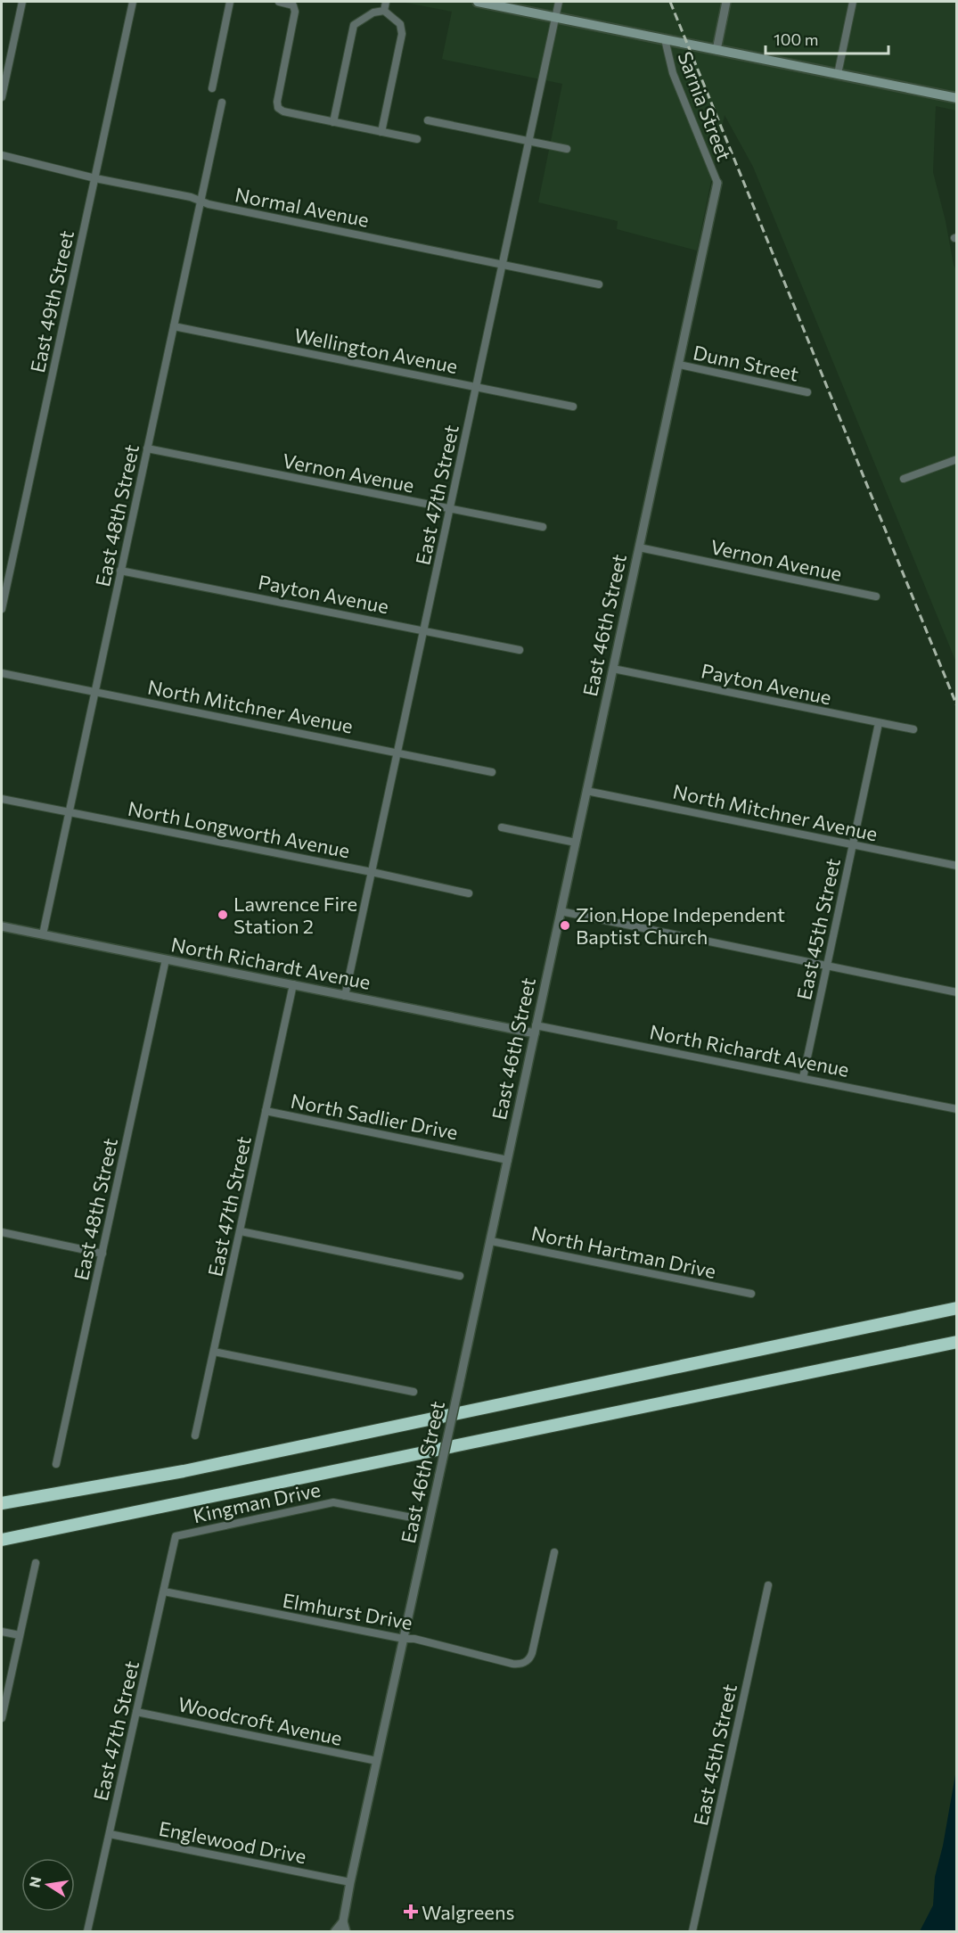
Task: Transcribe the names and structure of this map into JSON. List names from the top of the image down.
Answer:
{
  "streets": {
    "street": [
      "Sarnia Street",
      "Normal Avenue",
      "East 49th Street",
      "Wellington Avenue",
      "Dunn Street",
      "Vernon Avenue",
      "East 47th Street",
      "East 48th Street",
      "Payton Avenue",
      "East 46th Street",
      "North Mitchner Avenue",
      "North Longworth Avenue",
      "East 45th Street",
      "North Richardt Avenue",
      "North Sadlier Drive",
      "North Hartman Drive",
      "Kingman Drive",
      "Elmhurst Drive",
      "Woodcroft Avenue",
      "Englewood Drive"
    ]
  },
  "crossings": [
    ["Sarnia Street", "East 46th Street"],
    ["Normal Avenue", "East 49th Street"],
    ["Normal Avenue", "East 47th Street"],
    ["Normal Avenue", "East 48th Street"],
    ["Wellington Avenue", "East 47th Street"],
    ["Wellington Avenue", "East 48th Street"],
    ["Dunn Street", "East 46th Street"],
    ["Vernon Avenue", "East 47th Street"],
    ["Vernon Avenue", "East 48th Street"],
    ["Vernon Avenue", "East 46th Street"],
    ["East 47th Street", "Payton Avenue"],
    ["East 47th Street", "North Mitchner Avenue"],
    ["East 47th Street", "North Longworth Avenue"],
    ["East 47th Street", "North Richardt Avenue"],
    ["East 47th Street", "North Sadlier Drive"],
    ["East 47th Street", "Kingman Drive"],
    ["East 47th Street", "Elmhurst Drive"],
    ["East 47th Street", "Woodcroft Avenue"],
    ["East 47th Street", "Englewood Drive"],
    ["East 48th Street", "Payton Avenue"],
    ["East 48th Street", "North Mitchner Avenue"],
    ["East 48th Street", "North Longworth Avenue"],
    ["East 48th Street", "North Richardt Avenue"],
    ["Payton Avenue", "East 46th Street"],
    ["Payton Avenue", "East 45th Street"],
    ["East 46th Street", "North Mitchner Avenue"],
    ["East 46th Street", "North Richardt Avenue"],
    ["East 46th Street", "North Sadlier Drive"],
    ["East 46th Street", "North Hartman Drive"],
    ["East 46th Street", "Elmhurst Drive"],
    ["East 46th Street", "Woodcroft Avenue"],
    ["East 46th Street", "Englewood Drive"],
    ["North Mitchner Avenue", "East 45th Street"],
    ["East 45th Street", "North Richardt Avenue"]
  ],
  "places": {
    "other": ["Lawrence Fire Station 2", "Zion Hope Independent Baptist Church"],
    "health": ["Walgreens"]
  },
  "scale_bar": "100 m",
  "north": "left"
}
